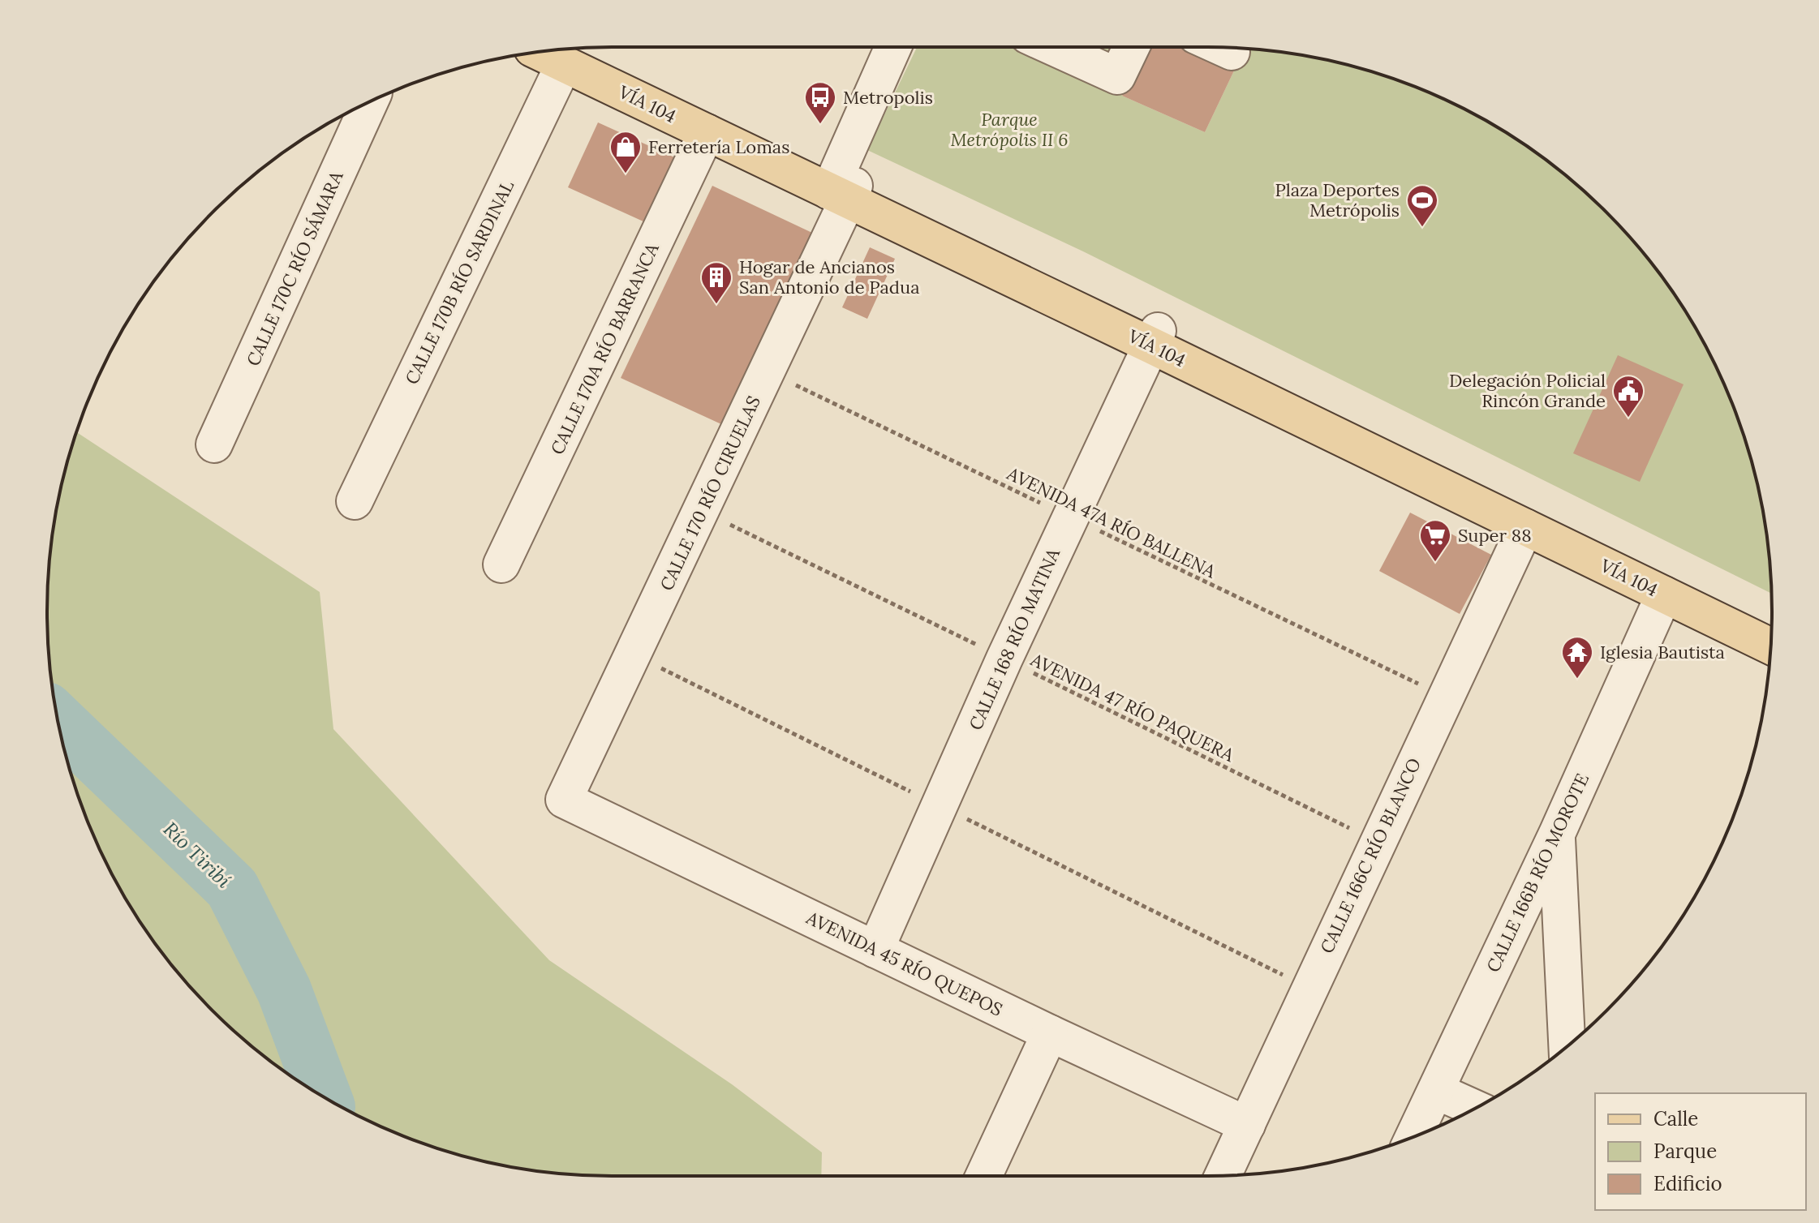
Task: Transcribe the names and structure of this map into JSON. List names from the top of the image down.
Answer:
{
  "streets": {
    "main road": ["VÍA 104"],
    "street": [
      "CALLE 170C RÍO SÁMARA",
      "CALLE 170B RÍO SARDINAL",
      "CALLE 170A RÍO BARRANCA",
      "CALLE 170 RÍO CIRUELAS",
      "CALLE 168 RÍO MATINA",
      "CALLE 166C RÍO BLANCO",
      "CALLE 166B RÍO MOROTE",
      "AVENIDA 45 RÍO QUEPOS"
    ],
    "path": ["AVENIDA 47A RÍO BALLENA", "AVENIDA 47 RÍO PAQUERA"]
  },
  "crossings": [
    ["VÍA 104", "CALLE 170B RÍO SARDINAL"],
    ["VÍA 104", "CALLE 170A RÍO BARRANCA"],
    ["VÍA 104", "CALLE 170 RÍO CIRUELAS"],
    ["VÍA 104", "CALLE 168 RÍO MATINA"],
    ["VÍA 104", "CALLE 166C RÍO BLANCO"],
    ["VÍA 104", "CALLE 166B RÍO MOROTE"],
    ["CALLE 170 RÍO CIRUELAS", "AVENIDA 47A RÍO BALLENA"],
    ["CALLE 170 RÍO CIRUELAS", "AVENIDA 47 RÍO PAQUERA"],
    ["CALLE 170 RÍO CIRUELAS", "AVENIDA 45 RÍO QUEPOS"],
    ["AVENIDA 47A RÍO BALLENA", "CALLE 168 RÍO MATINA"],
    ["AVENIDA 47A RÍO BALLENA", "CALLE 166C RÍO BLANCO"],
    ["CALLE 168 RÍO MATINA", "AVENIDA 47 RÍO PAQUERA"],
    ["CALLE 168 RÍO MATINA", "AVENIDA 45 RÍO QUEPOS"],
    ["AVENIDA 47 RÍO PAQUERA", "CALLE 166C RÍO BLANCO"],
    ["CALLE 166C RÍO BLANCO", "AVENIDA 45 RÍO QUEPOS"]
  ],
  "water": ["Río Tiribí"],
  "parks": ["Parque Metrópolis II 6"],
  "places": {
    "bus stop": ["Metropolis"],
    "shop": ["Ferretería Lomas"],
    "sports": ["Plaza Deportes Metrópolis"],
    "building": ["Hogar de Ancianos San Antonio de Padua"],
    "public building": ["Delegación Policial Rincón Grande"],
    "supermarket": ["Super 88"],
    "temple": ["Iglesia Bautista"]
  },
  "legend": ["Calle", "Parque", "Edificio"]
}
